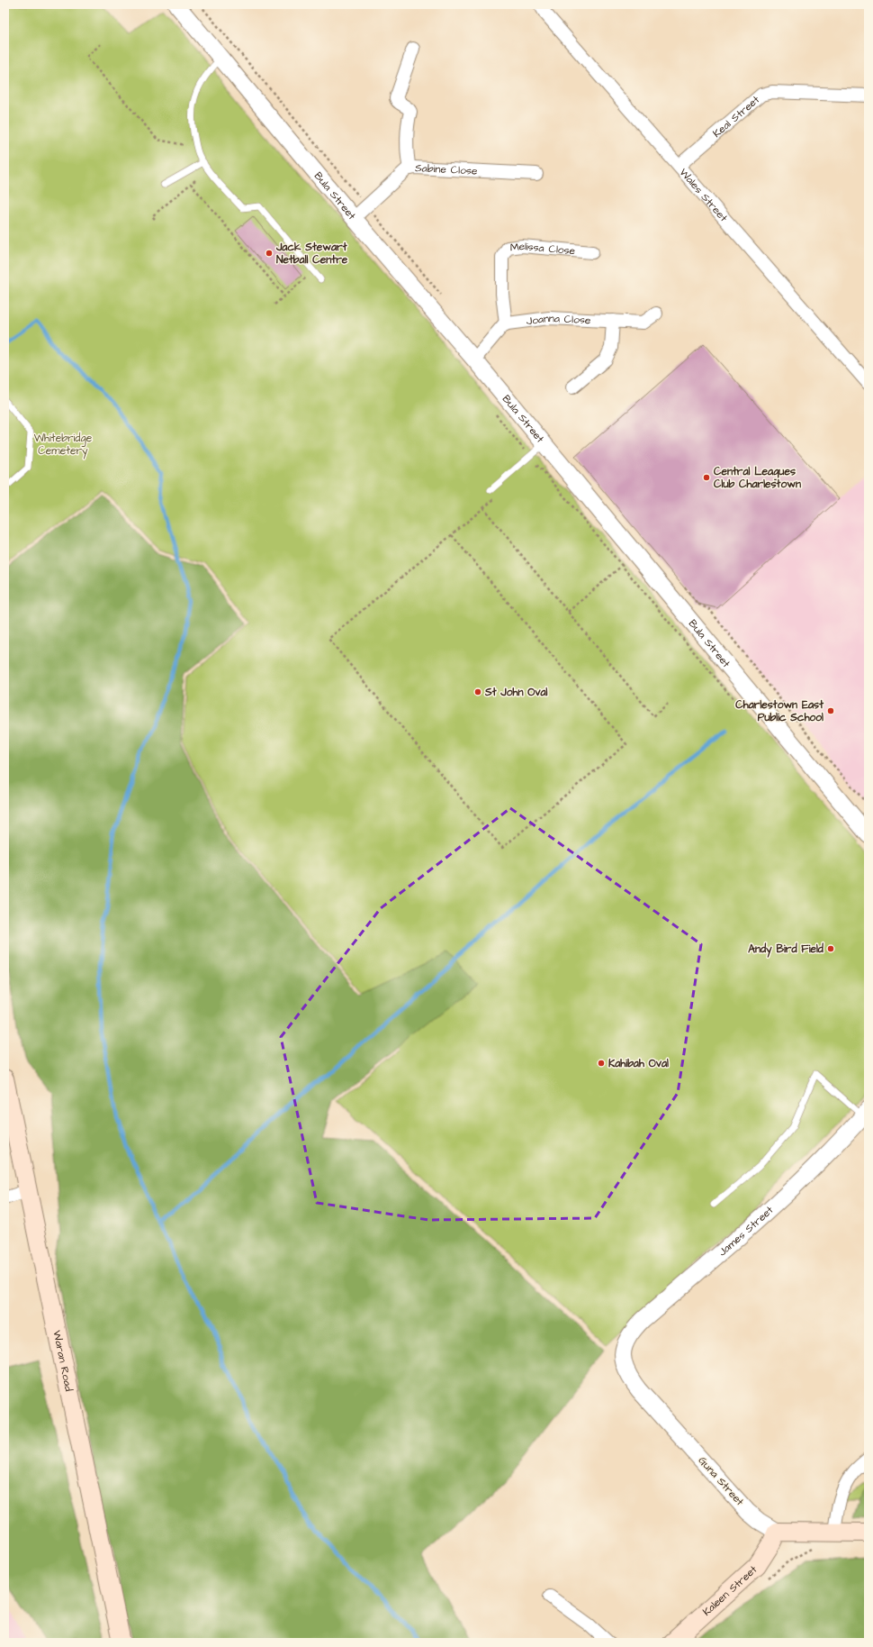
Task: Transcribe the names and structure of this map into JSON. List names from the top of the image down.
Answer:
{
  "streets": {
    "main road": ["Waran Road", "Kaleen Street"],
    "street": [
      "Keal Street",
      "Sabine Close",
      "Wales Street",
      "Bula Street",
      "Melissa Close",
      "Joanna Close",
      "James Street",
      "Guna Street"
    ]
  },
  "crossings": [
    ["Keal Street", "Wales Street"],
    ["Sabine Close", "Bula Street"],
    ["Melissa Close", "Joanna Close"],
    ["James Street", "Guna Street"],
    ["Guna Street", "Kaleen Street"]
  ],
  "parks": ["Whitebridge Cemetery"],
  "places": [
    "Jack Stewart Netball Centre",
    "Central Leagues Club Charlestown",
    "St John Oval",
    "Charlestown East Public School",
    "Andy Bird Field",
    "Kahibah Oval"
  ]
}
